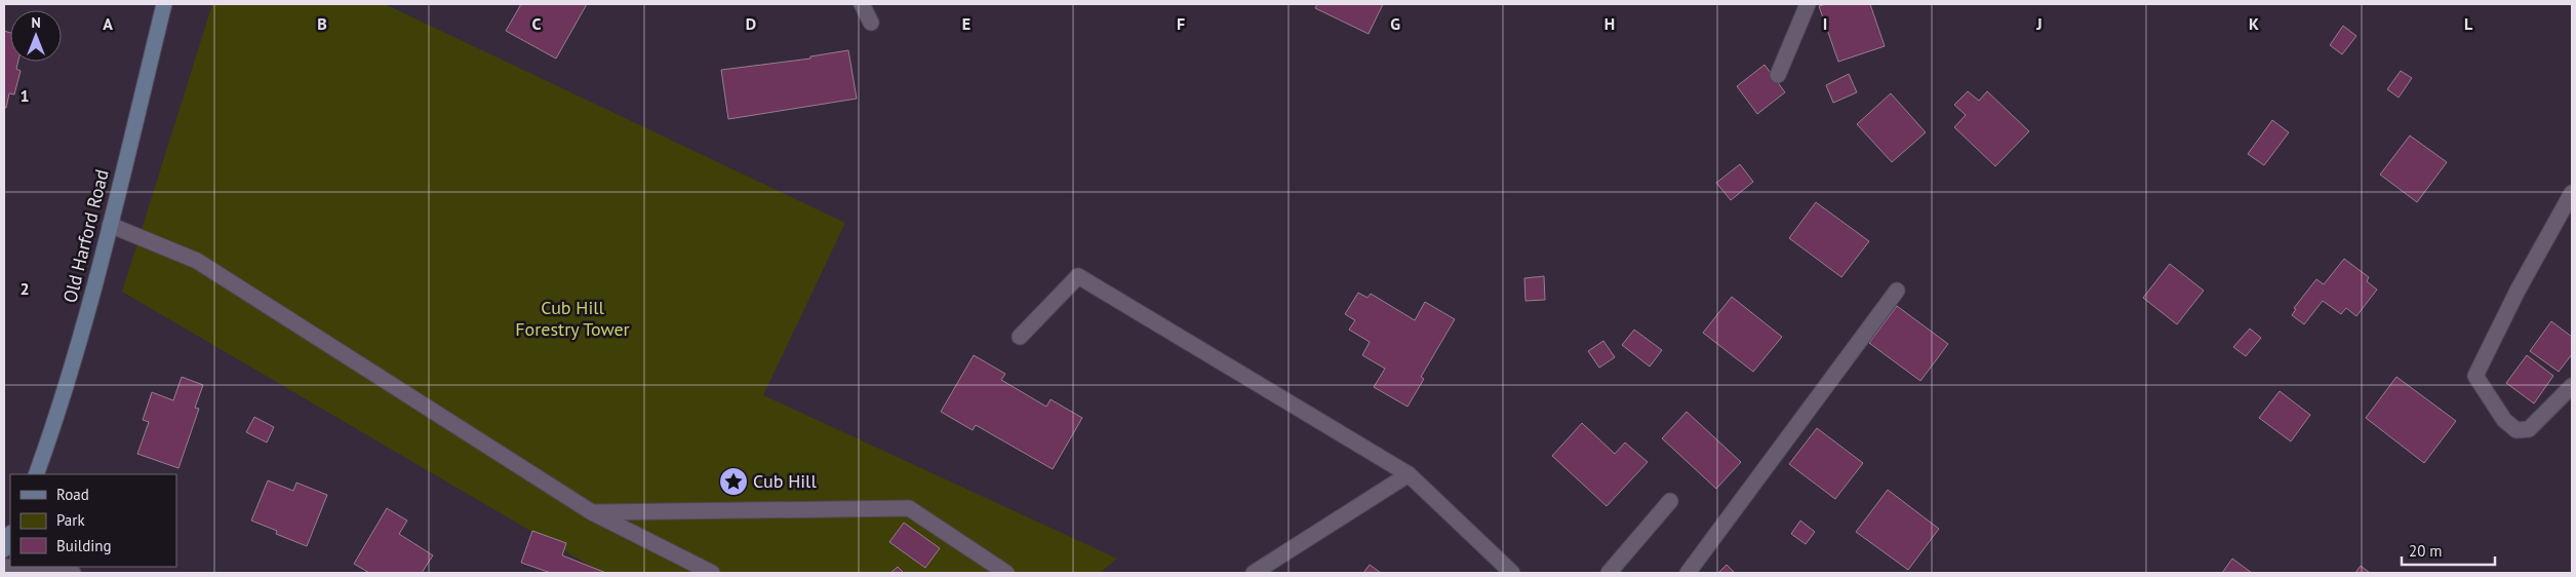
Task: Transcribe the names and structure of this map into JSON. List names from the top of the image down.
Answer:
{
  "streets": {
    "street": ["Old Harford Road"]
  },
  "parks": ["Cub Hill Forestry Tower"],
  "places": {
    "place": ["Cub Hill"]
  },
  "legend": ["Road", "Park", "Building"],
  "scale_bar": "20 m",
  "north": "top",
  "grid": {
    "columns": [
      "A",
      "B",
      "C",
      "D",
      "E",
      "F",
      "G",
      "H",
      "I",
      "J",
      "K",
      "L"
    ],
    "rows": ["1", "2"]
  }
}
